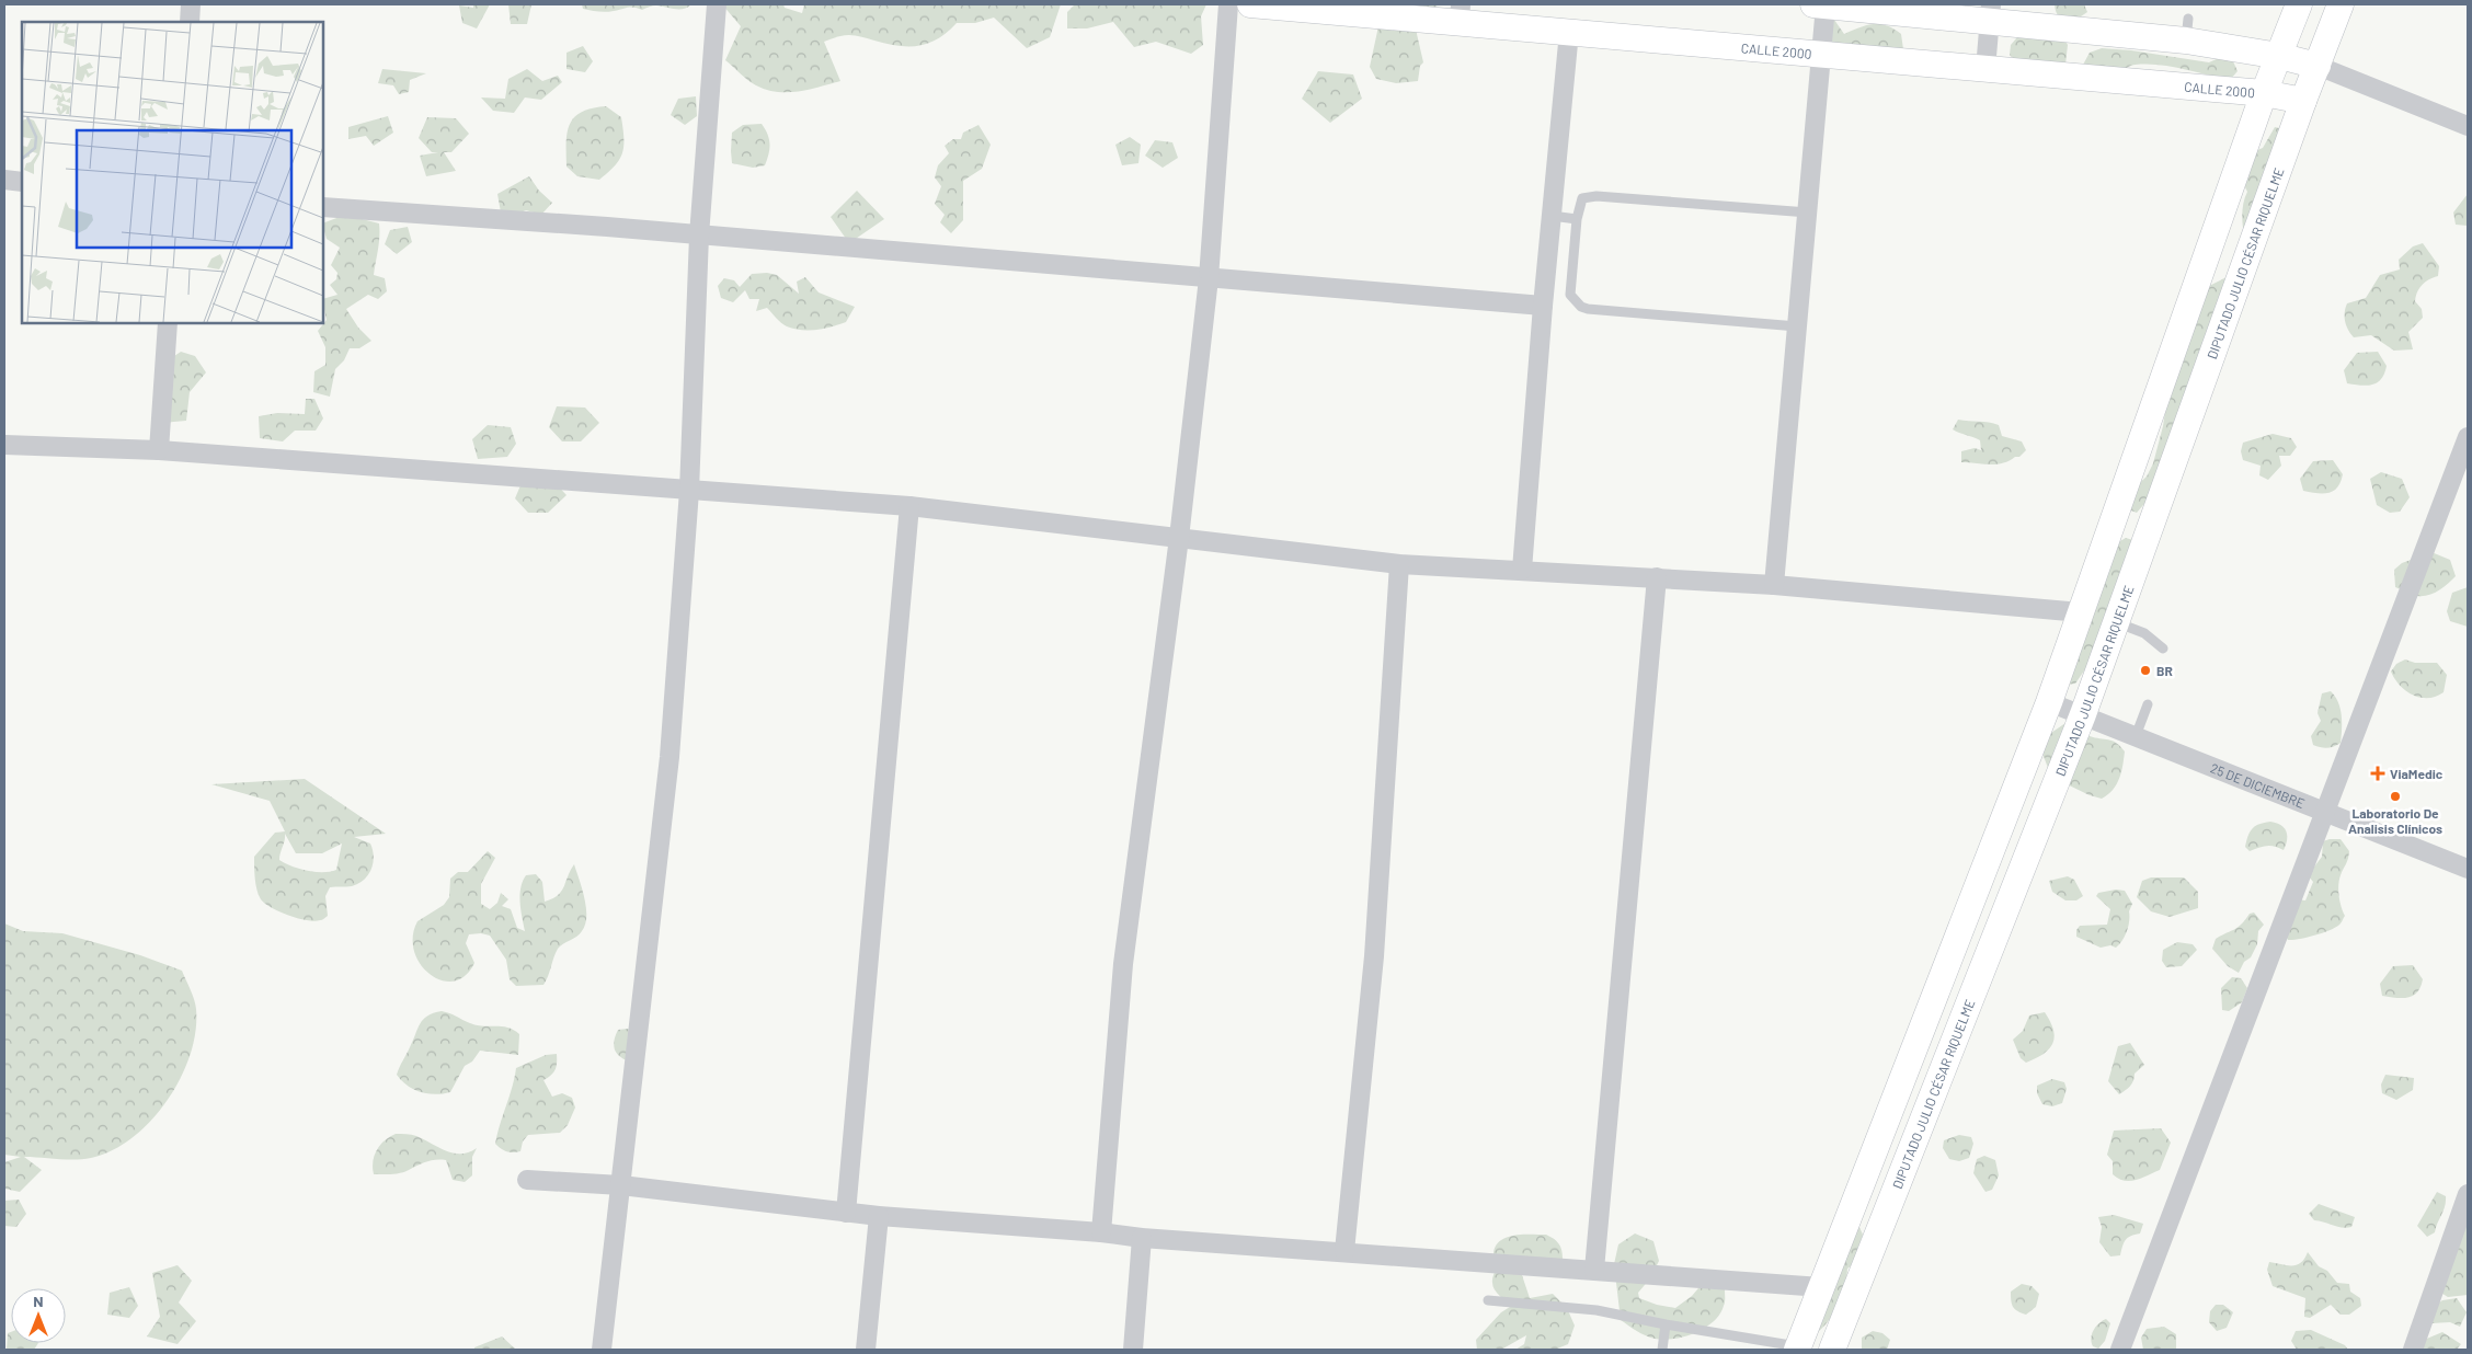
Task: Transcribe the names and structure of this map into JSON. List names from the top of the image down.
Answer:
{
  "streets": {
    "street": ["CALLE 2000", "DIPUTADO JULIO CÉSAR RIQUELME", "25 DE DICIEMBRE"]
  },
  "crossings": [
    ["CALLE 2000", "DIPUTADO JULIO CÉSAR RIQUELME"],
    ["DIPUTADO JULIO CÉSAR RIQUELME", "25 DE DICIEMBRE"]
  ],
  "places": {
    "other": ["BR", "Laboratorio De Analisis Clínicos"],
    "health": ["ViaMedic"]
  },
  "north": "top"
}
